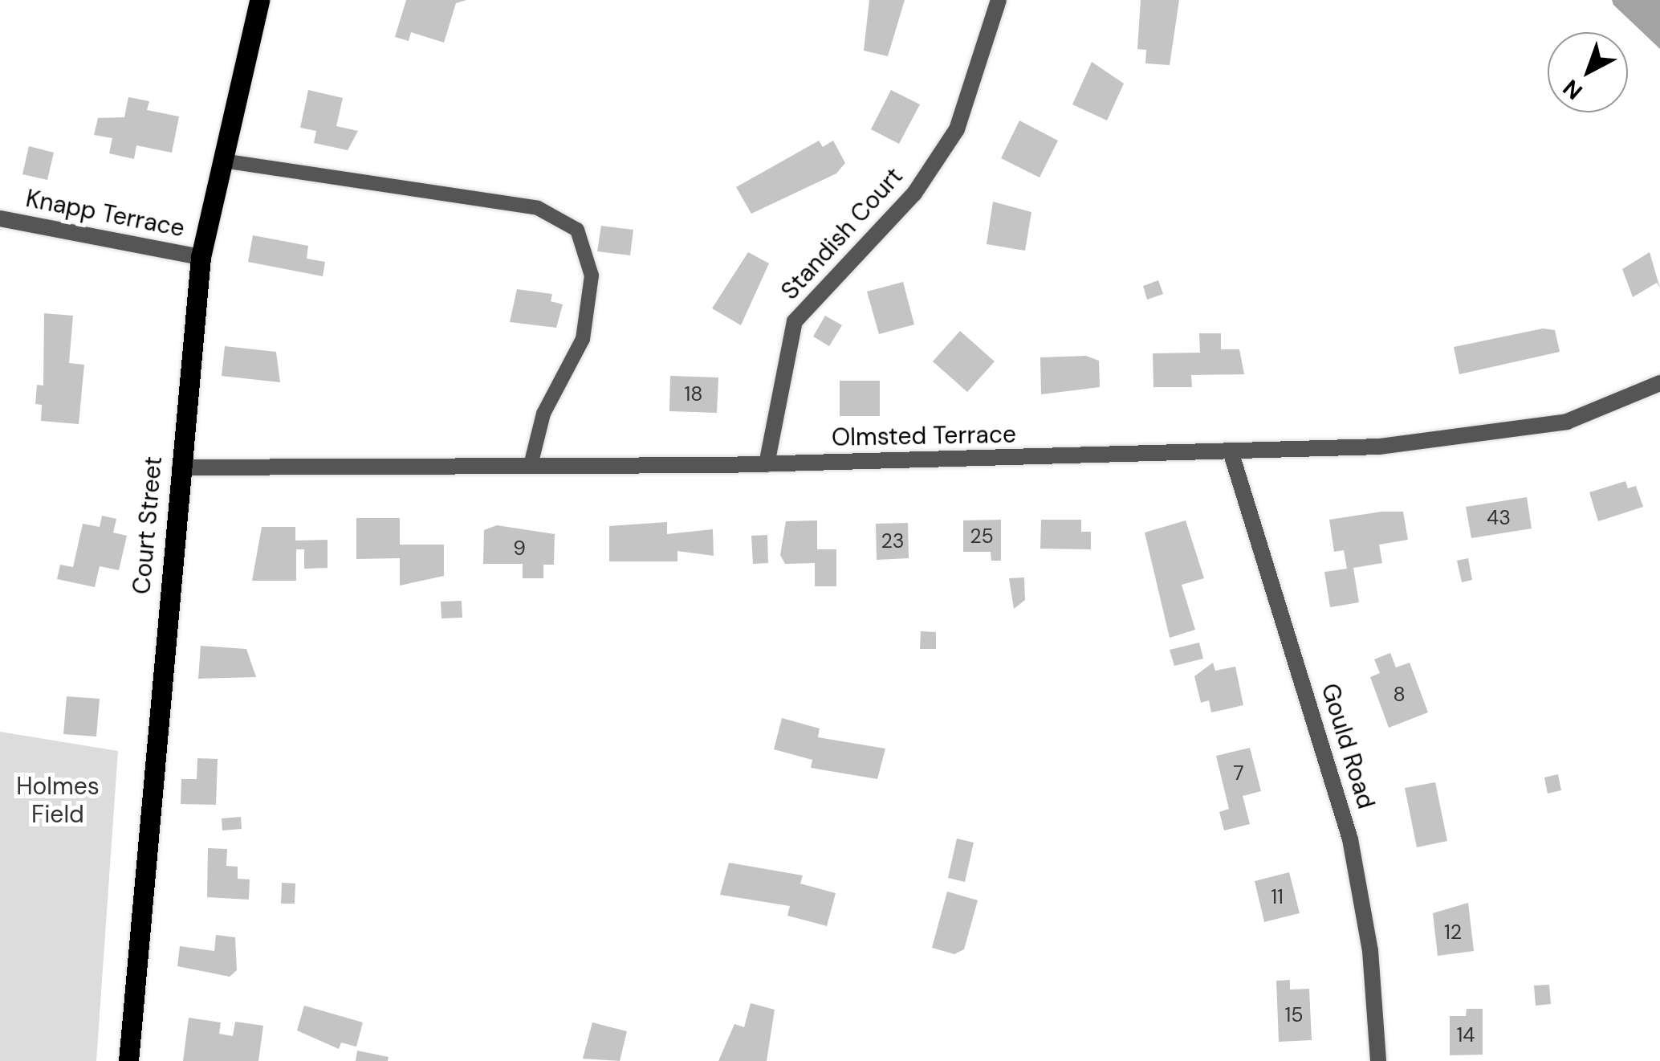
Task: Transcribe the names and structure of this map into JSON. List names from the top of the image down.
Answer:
{
  "streets": {
    "main road": ["Court Street"],
    "street": [
      "Knapp Terrace",
      "Standish Court",
      "Olmsted Terrace",
      "Gould Road"
    ]
  },
  "crossings": [
    ["Knapp Terrace", "Court Street"],
    ["Standish Court", "Olmsted Terrace"],
    ["Olmsted Terrace", "Court Street"],
    ["Olmsted Terrace", "Gould Road"]
  ],
  "parks": ["Holmes Field"],
  "house_numbers": [
    "18",
    "43",
    "25",
    "23",
    "9",
    "8",
    "7",
    "11",
    "12",
    "15",
    "14"
  ],
  "north": "bottom left"
}
